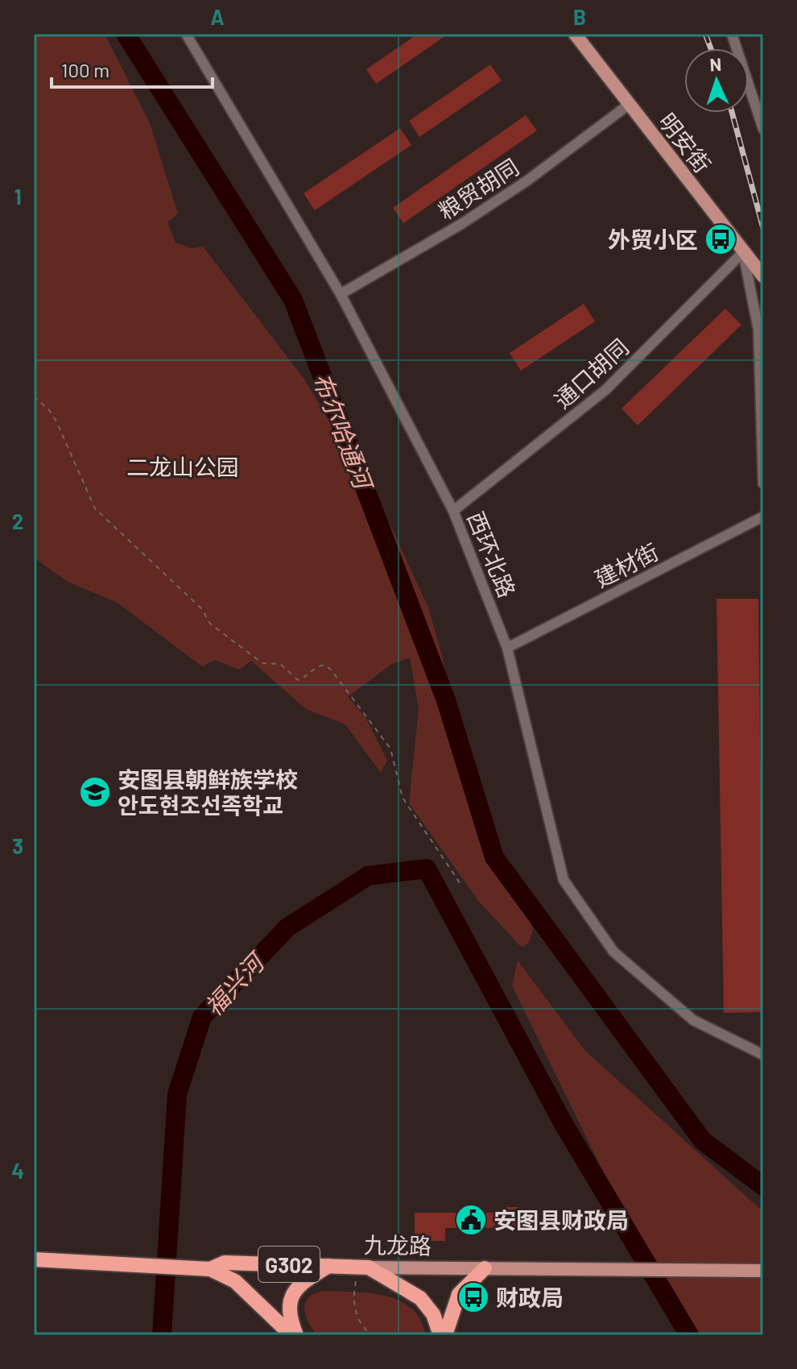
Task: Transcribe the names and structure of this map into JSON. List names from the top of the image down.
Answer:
{
  "streets": {
    "highway": ["九龙路", "G302"],
    "main road": ["明安街"],
    "street": [
      "粮贸胡同",
      "通口胡同",
      "西环北路",
      "建材街"
    ]
  },
  "crossings": [
    ["明安街", "粮贸胡同"],
    ["明安街", "通口胡同"],
    ["粮贸胡同", "西环北路"],
    ["通口胡同", "西环北路"],
    ["西环北路", "建材街"],
    ["九龙路", "G302"]
  ],
  "water": ["布尔哈通河", "福兴河"],
  "parks": ["二龙山公园"],
  "places": {
    "bus stop": ["外贸小区", "财政局"],
    "school or university": ["安图县朝鲜族学校 안도현조선족학교"],
    "public building": ["安图县财政局"]
  },
  "scale_bar": "100 m",
  "north": "top",
  "grid": {
    "columns": ["A", "B"],
    "rows": [
      "1",
      "2",
      "3",
      "4"
    ]
  }
}
